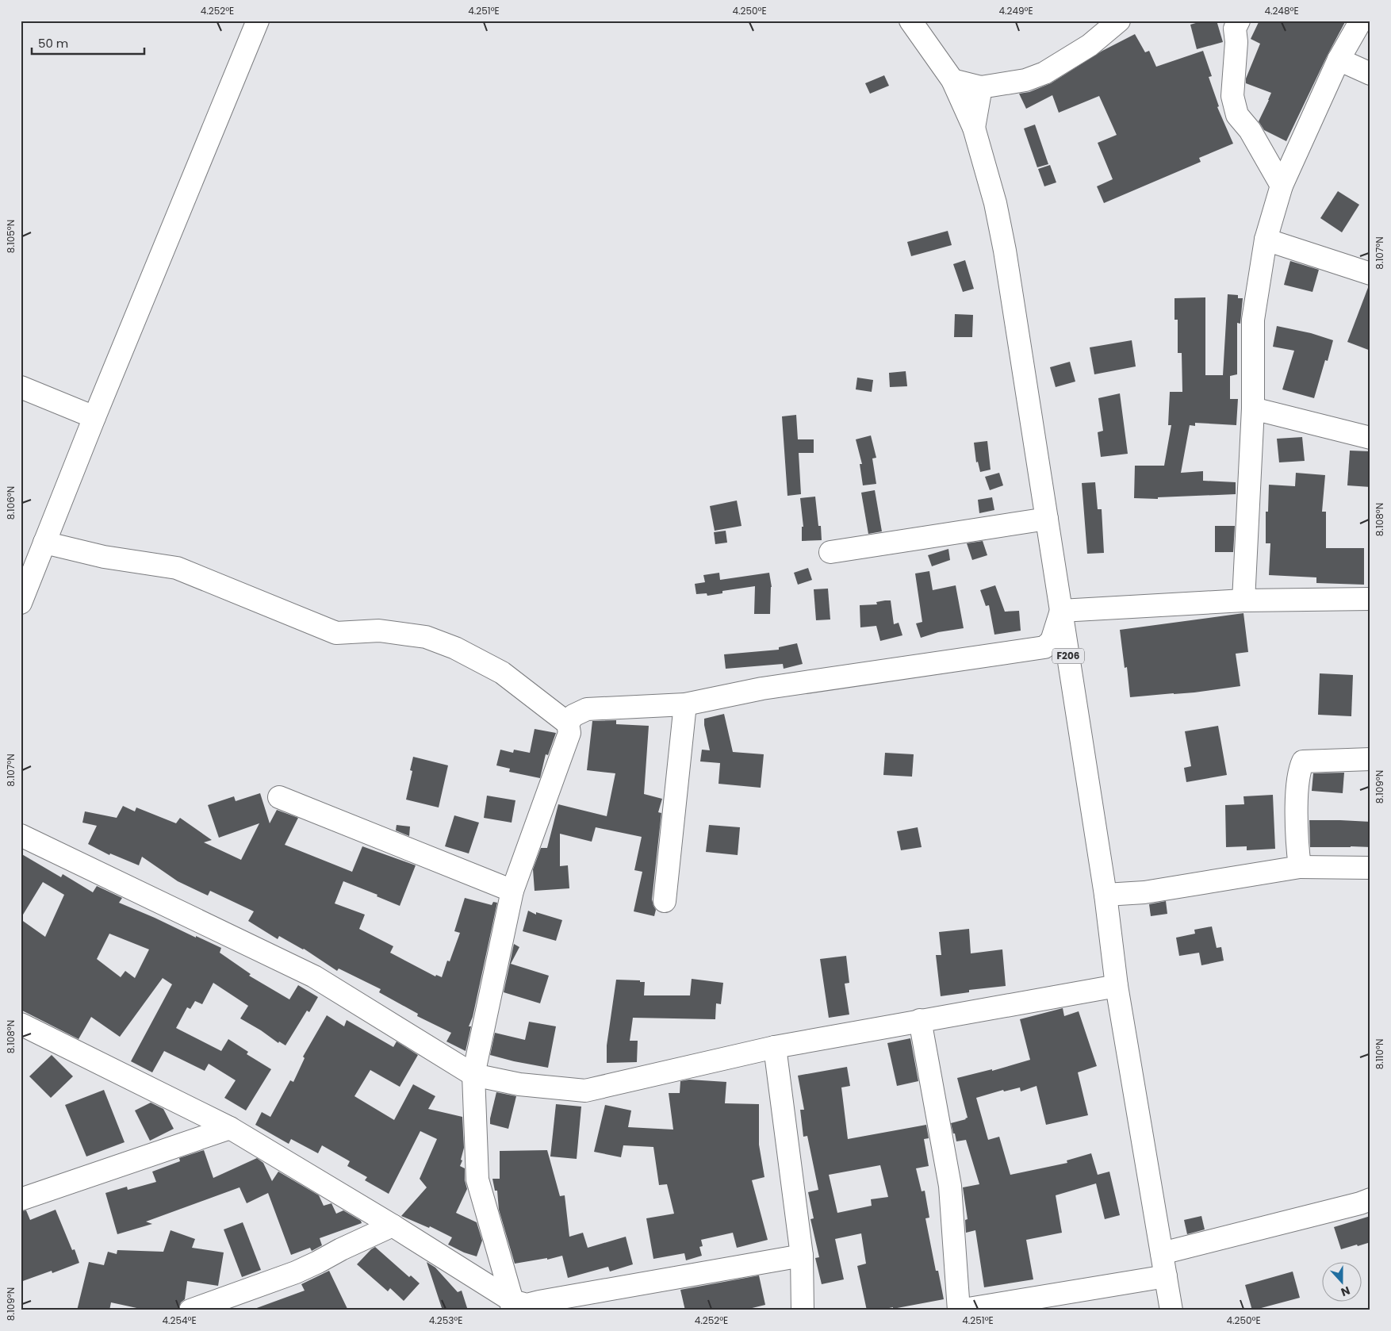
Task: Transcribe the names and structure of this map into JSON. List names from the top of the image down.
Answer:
{
  "streets": {
    "street": ["F206"]
  },
  "scale_bar": "50 m",
  "north": "bottom",
  "coordinates": [
    "4.252°E",
    "4.251°E",
    "4.250°E",
    "4.249°E",
    "4.248°E",
    "8.105°N",
    "8.107°N",
    "8.106°N",
    "8.108°N",
    "8.109°N",
    "8.110°N",
    "4.254°E",
    "4.253°E"
  ]
}
